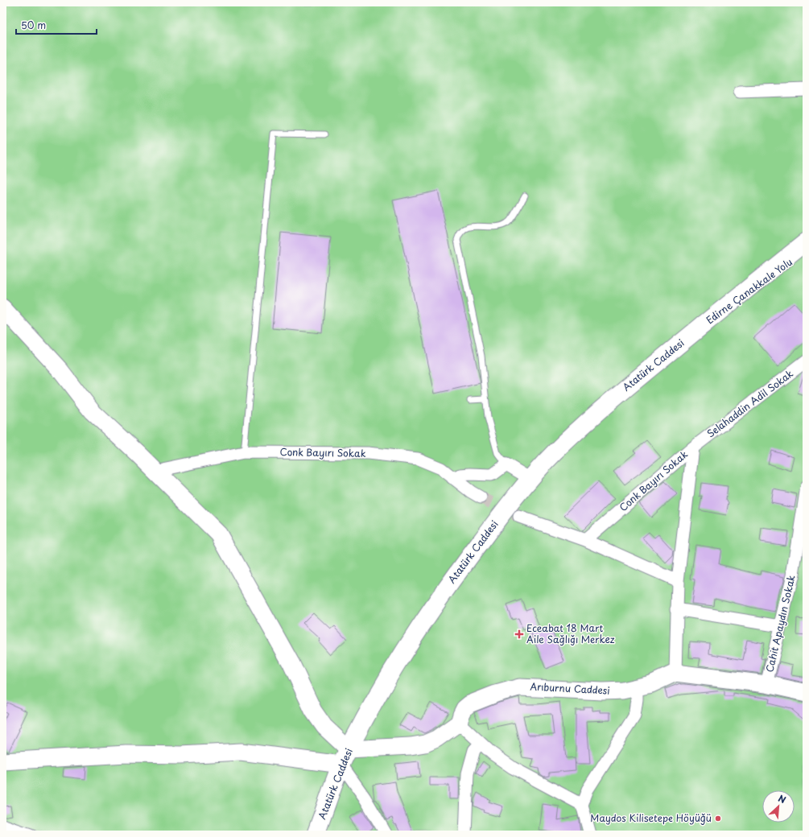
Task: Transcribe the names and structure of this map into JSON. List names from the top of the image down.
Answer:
{
  "streets": {
    "main road": ["Edirne Çanakkale Yolu", "Atatürk Caddesi"],
    "street": [
      "Selahaddin Adil Sokak",
      "Conk Bayırı Sokak",
      "Cahit Apaydın Sokak",
      "Arıburnu Caddesi"
    ]
  },
  "crossings": [
    ["Edirne Çanakkale Yolu", "Atatürk Caddesi"],
    ["Selahaddin Adil Sokak", "Conk Bayırı Sokak"],
    ["Conk Bayırı Sokak", "Arıburnu Caddesi"]
  ],
  "places": {
    "health": ["Eceabat 18 Mart Aile Sağlığı Merkez"],
    "other": ["Maydos Kilisetepe Höyüğü"]
  },
  "scale_bar": "50 m",
  "north": "top right"
}
